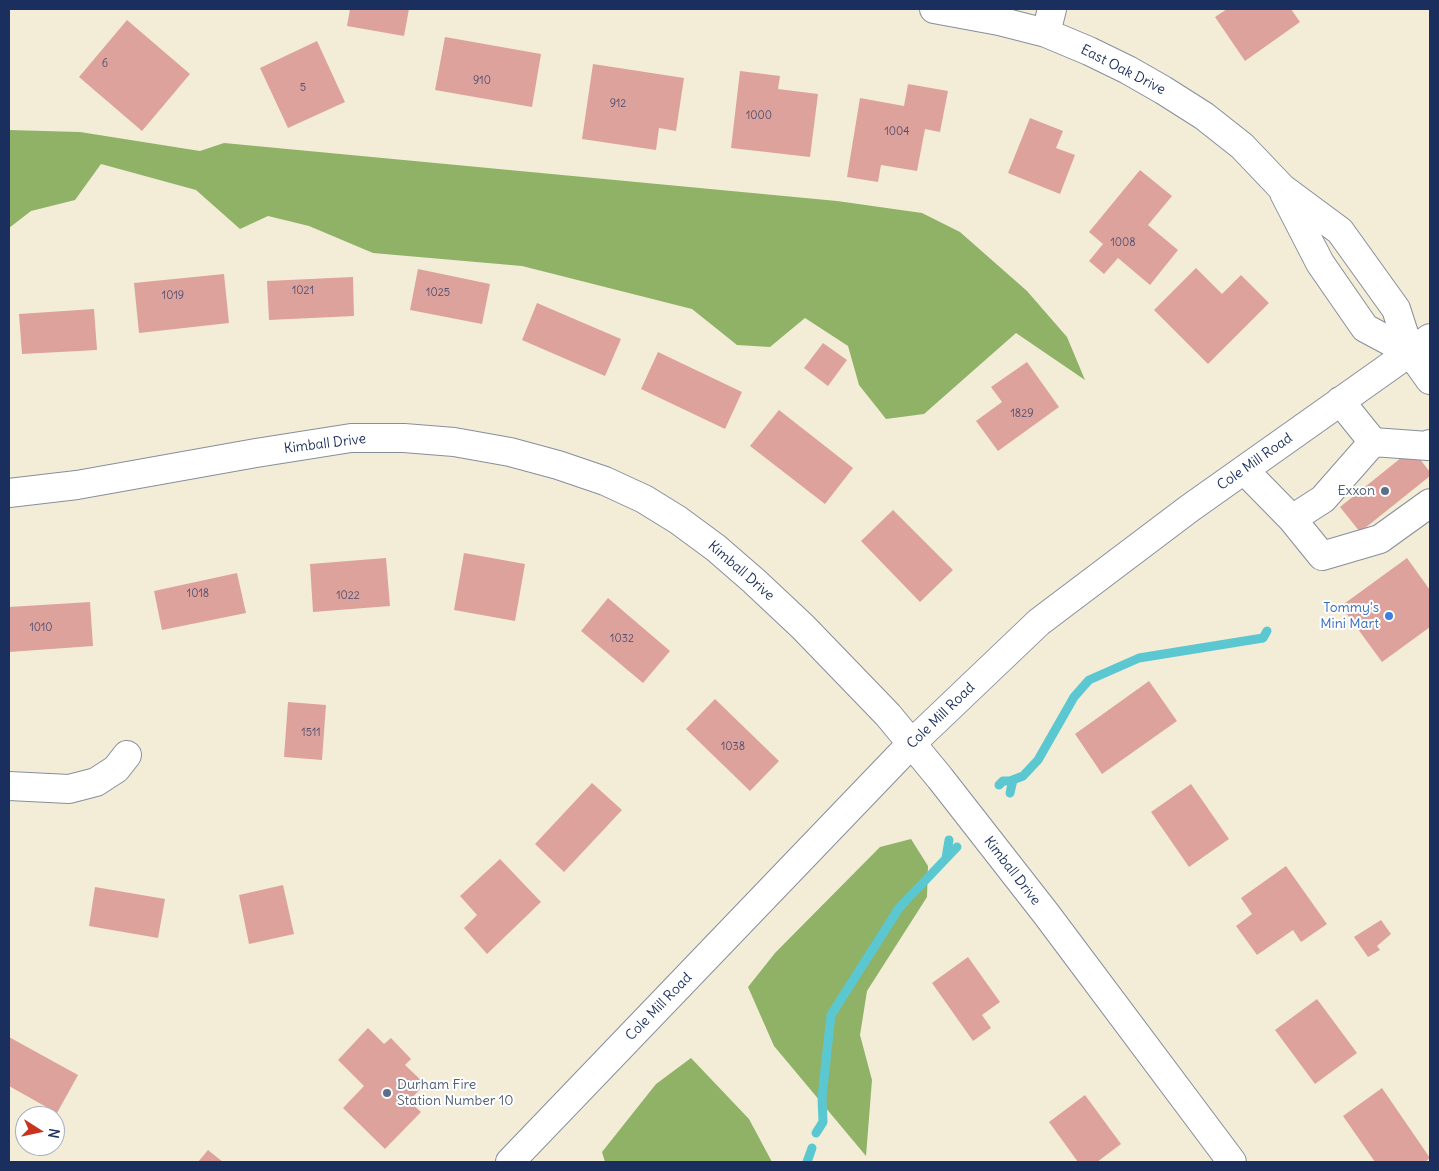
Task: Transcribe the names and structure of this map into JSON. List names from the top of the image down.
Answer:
{
  "streets": {
    "street": ["East Oak Drive", "Kimball Drive", "Cole Mill Road"]
  },
  "crossings": [
    ["East Oak Drive", "Cole Mill Road"],
    ["Kimball Drive", "Cole Mill Road"]
  ],
  "places": ["Exxon", "Tommy's Mini Mart", "Durham Fire Station Number 10"],
  "house_numbers": [
    "6",
    "910",
    "5",
    "912",
    "1000",
    "1004",
    "1008",
    "1021",
    "1025",
    "1019",
    "1829",
    "1018",
    "1022",
    "1010",
    "1032",
    "1511",
    "1038"
  ],
  "north": "right"
}
